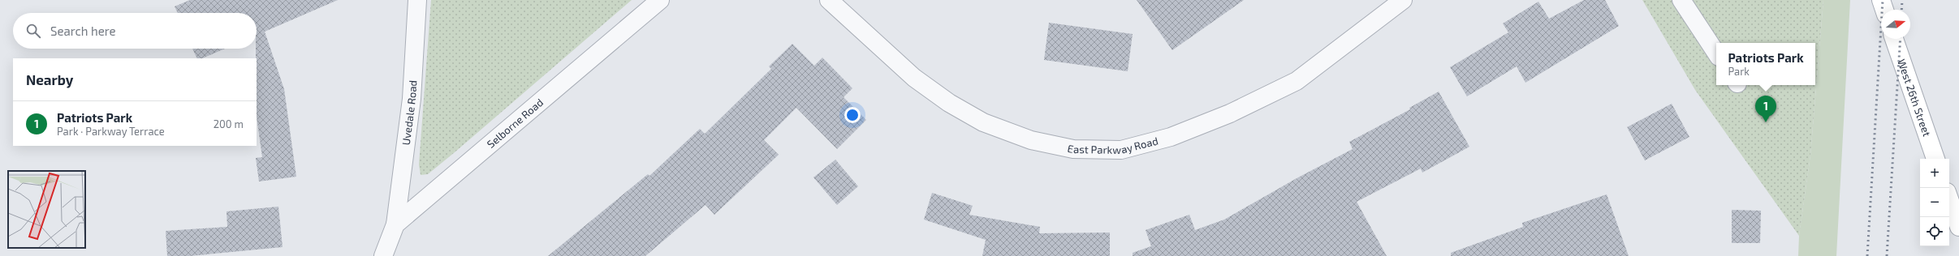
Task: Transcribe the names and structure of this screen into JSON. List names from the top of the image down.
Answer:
{
  "streets": {
    "main road": ["West 26th Street"],
    "street": ["Uvedale Road", "Selborne Road", "East Parkway Road"]
  },
  "crossings": [
    ["Uvedale Road", "Selborne Road"]
  ],
  "north": "right",
  "page": {
    "search": "Search here",
    "popup": ["Patriots Park", "Park"],
    "heading": "Nearby",
    "pins": "1",
    "list": [
      {
        "mark": "1",
        "name": "Patriots Park",
        "note": "Park · Parkway Terrace",
        "value": "200 m"
      }
    ],
    "map_buttons": ["+", "−"]
  }
}
